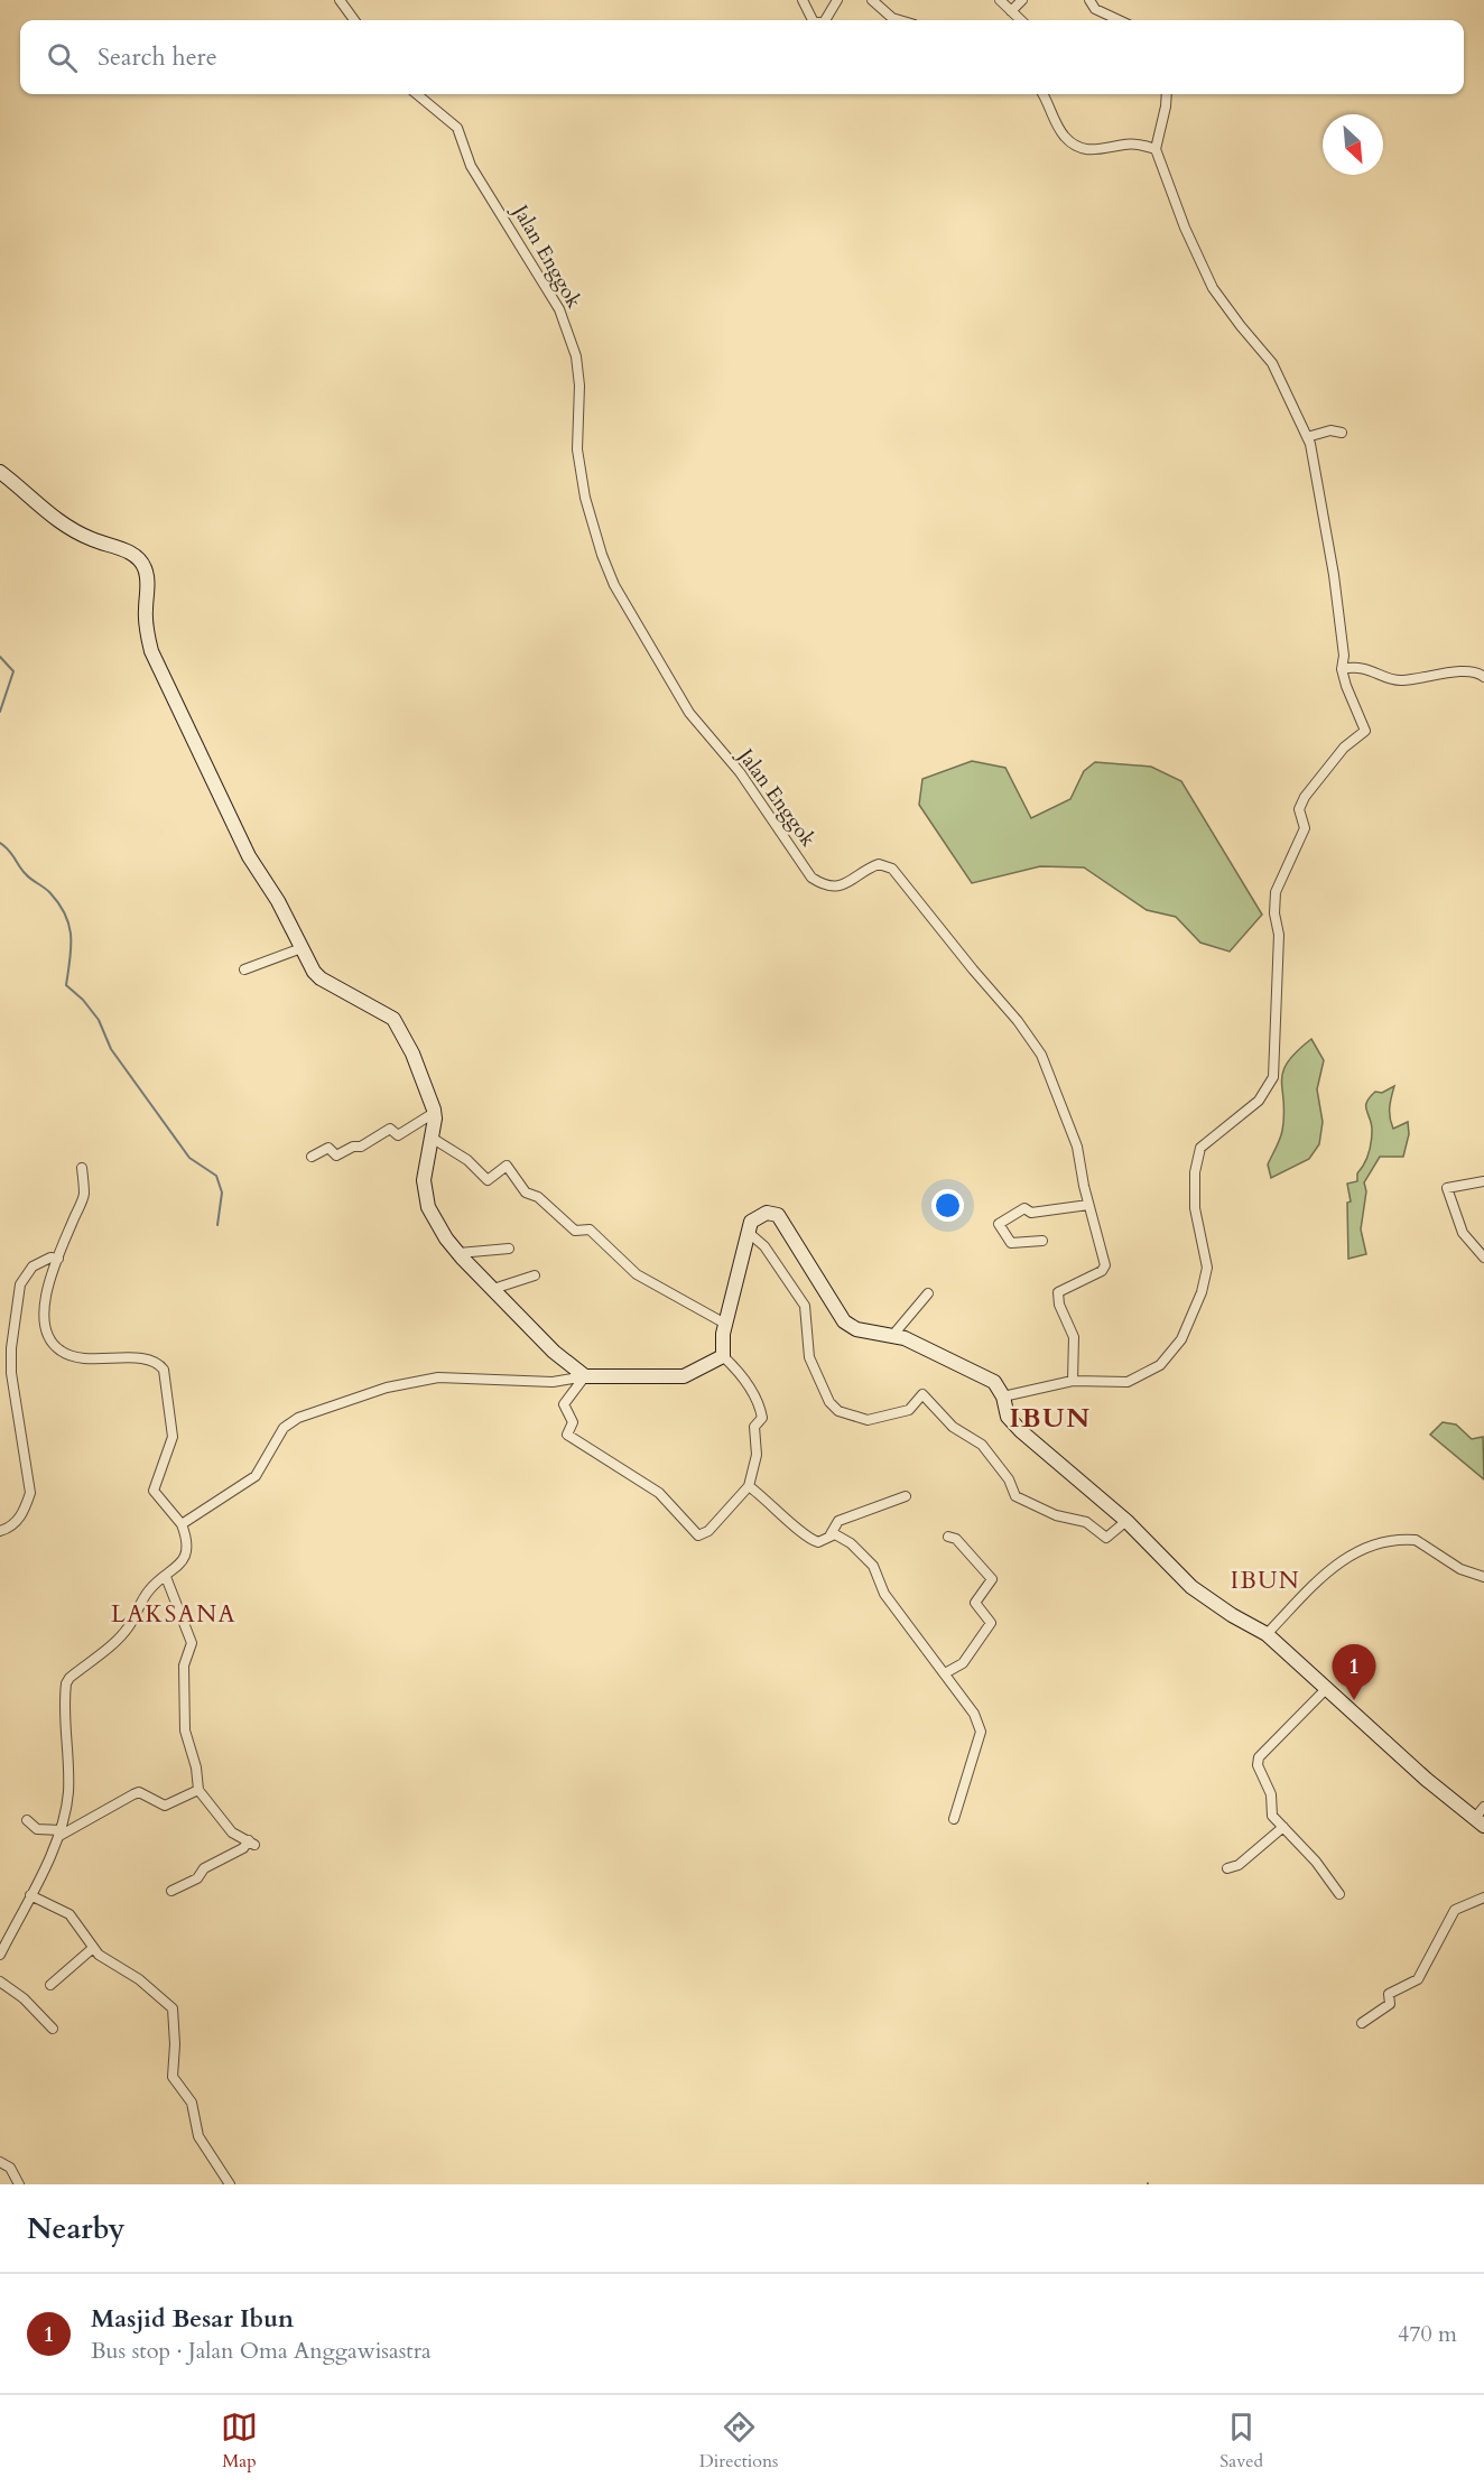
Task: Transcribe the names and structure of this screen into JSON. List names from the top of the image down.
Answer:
{
  "streets": {
    "street": ["Jalan Enggok"]
  },
  "districts": ["IBUN", "IBUN", "LAKSANA"],
  "north": "bottom right",
  "page": {
    "search": "Search here",
    "pins": "1",
    "heading": "Nearby",
    "list": [
      {
        "mark": "1",
        "name": "Masjid Besar Ibun",
        "note": "Bus stop · Jalan Oma Anggawisastra",
        "value": "470 m"
      }
    ],
    "nav": ["Map", "Directions", "Saved"]
  }
}
